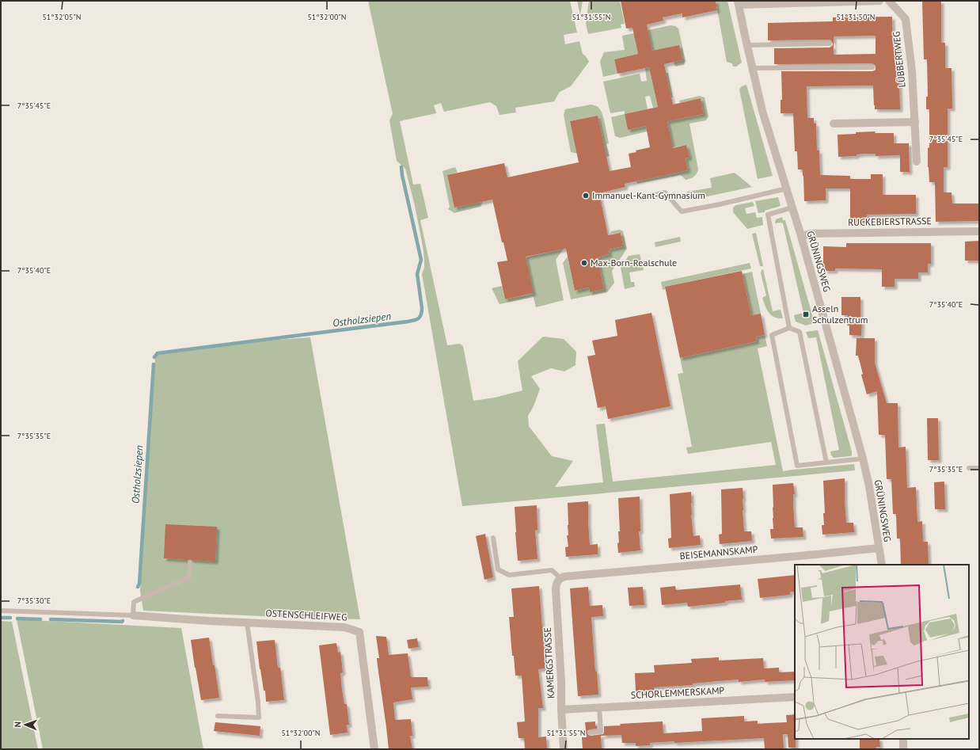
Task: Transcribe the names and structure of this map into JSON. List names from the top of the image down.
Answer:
{
  "streets": {
    "street": [
      "LÜBBERTWEG",
      "RUCKEBIERSTRASSE",
      "GRÜNINGSWEG",
      "BEISEMANNSKAMP",
      "OSTENSCHLEIFWEG",
      "KAMERGSTRASSE",
      "SCHORLEMMERSKAMP"
    ]
  },
  "crossings": [
    ["RUCKEBIERSTRASSE", "GRÜNINGSWEG"],
    ["GRÜNINGSWEG", "BEISEMANNSKAMP"],
    ["BEISEMANNSKAMP", "KAMERGSTRASSE"],
    ["KAMERGSTRASSE", "SCHORLEMMERSKAMP"]
  ],
  "water": ["Ostholzsiepen"],
  "places": {
    "other": ["Immanuel-Kant-Gymnasium", "Max-Born-Realschule"],
    "transit": ["Asseln Schulzentrum"]
  },
  "north": "left",
  "coordinates": [
    "51°32'05\"N",
    "51°32'00\"N",
    "51°31'55\"N",
    "51°31'50\"N",
    "7°35'45\"E",
    "7°35'40\"E",
    "7°35'35\"E",
    "7°35'30\"E"
  ]
}
